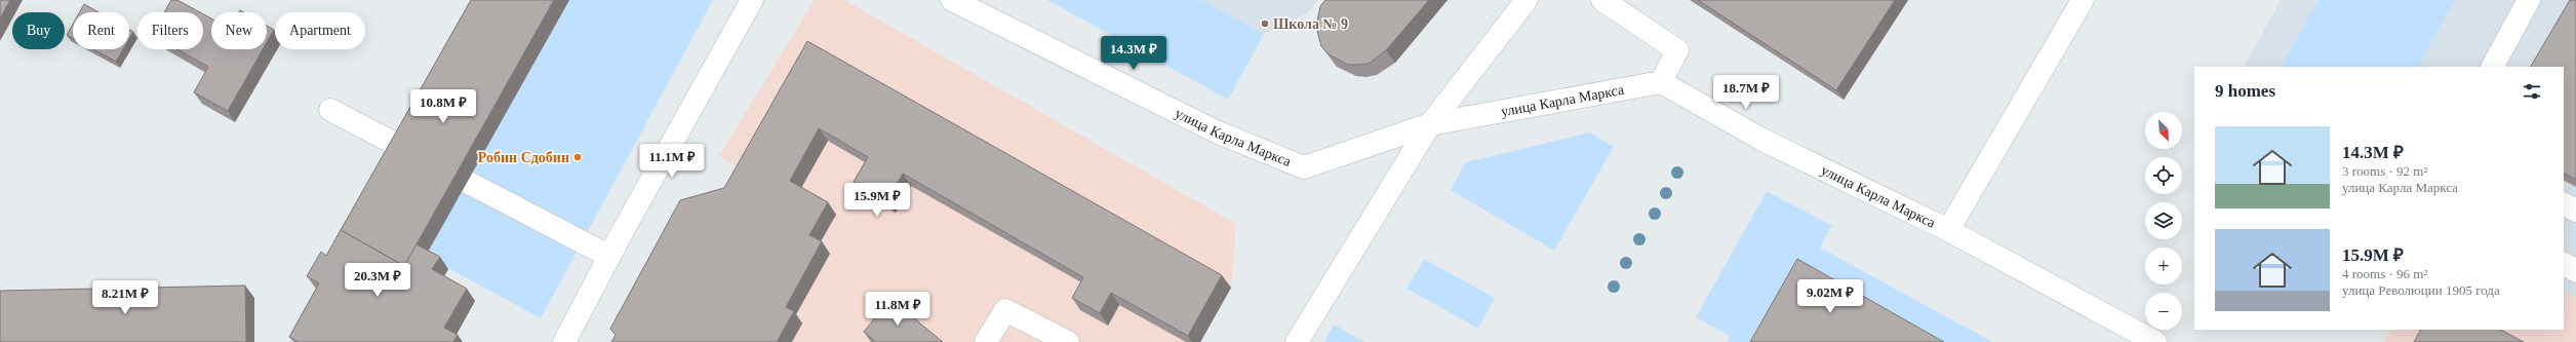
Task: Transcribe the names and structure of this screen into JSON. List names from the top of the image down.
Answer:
{
  "streets": {
    "street": ["улица Карла Маркса"]
  },
  "places": ["Школа № 9", "Робин Сдобин"],
  "north": "bottom right",
  "page": {
    "chip": [
      "Buy",
      "Rent",
      "Filters",
      "New",
      "Apartment"
    ],
    "price": [
      "14.3M ₽",
      "18.7M ₽",
      "10.8M ₽",
      "11.1M ₽",
      "15.9M ₽",
      "20.3M ₽",
      "9.02M ₽",
      "8.21M ₽",
      "11.8M ₽"
    ],
    "heading": "9 homes",
    "map_buttons": ["+", "−"],
    "list": [
      {
        "name": "14.3M ₽",
        "note": "3 rooms · 92 m² · улица Карла Маркса"
      },
      {
        "name": "15.9M ₽",
        "note": "4 rooms · 96 m² · улица Революции 1905 года"
      }
    ]
  }
}
